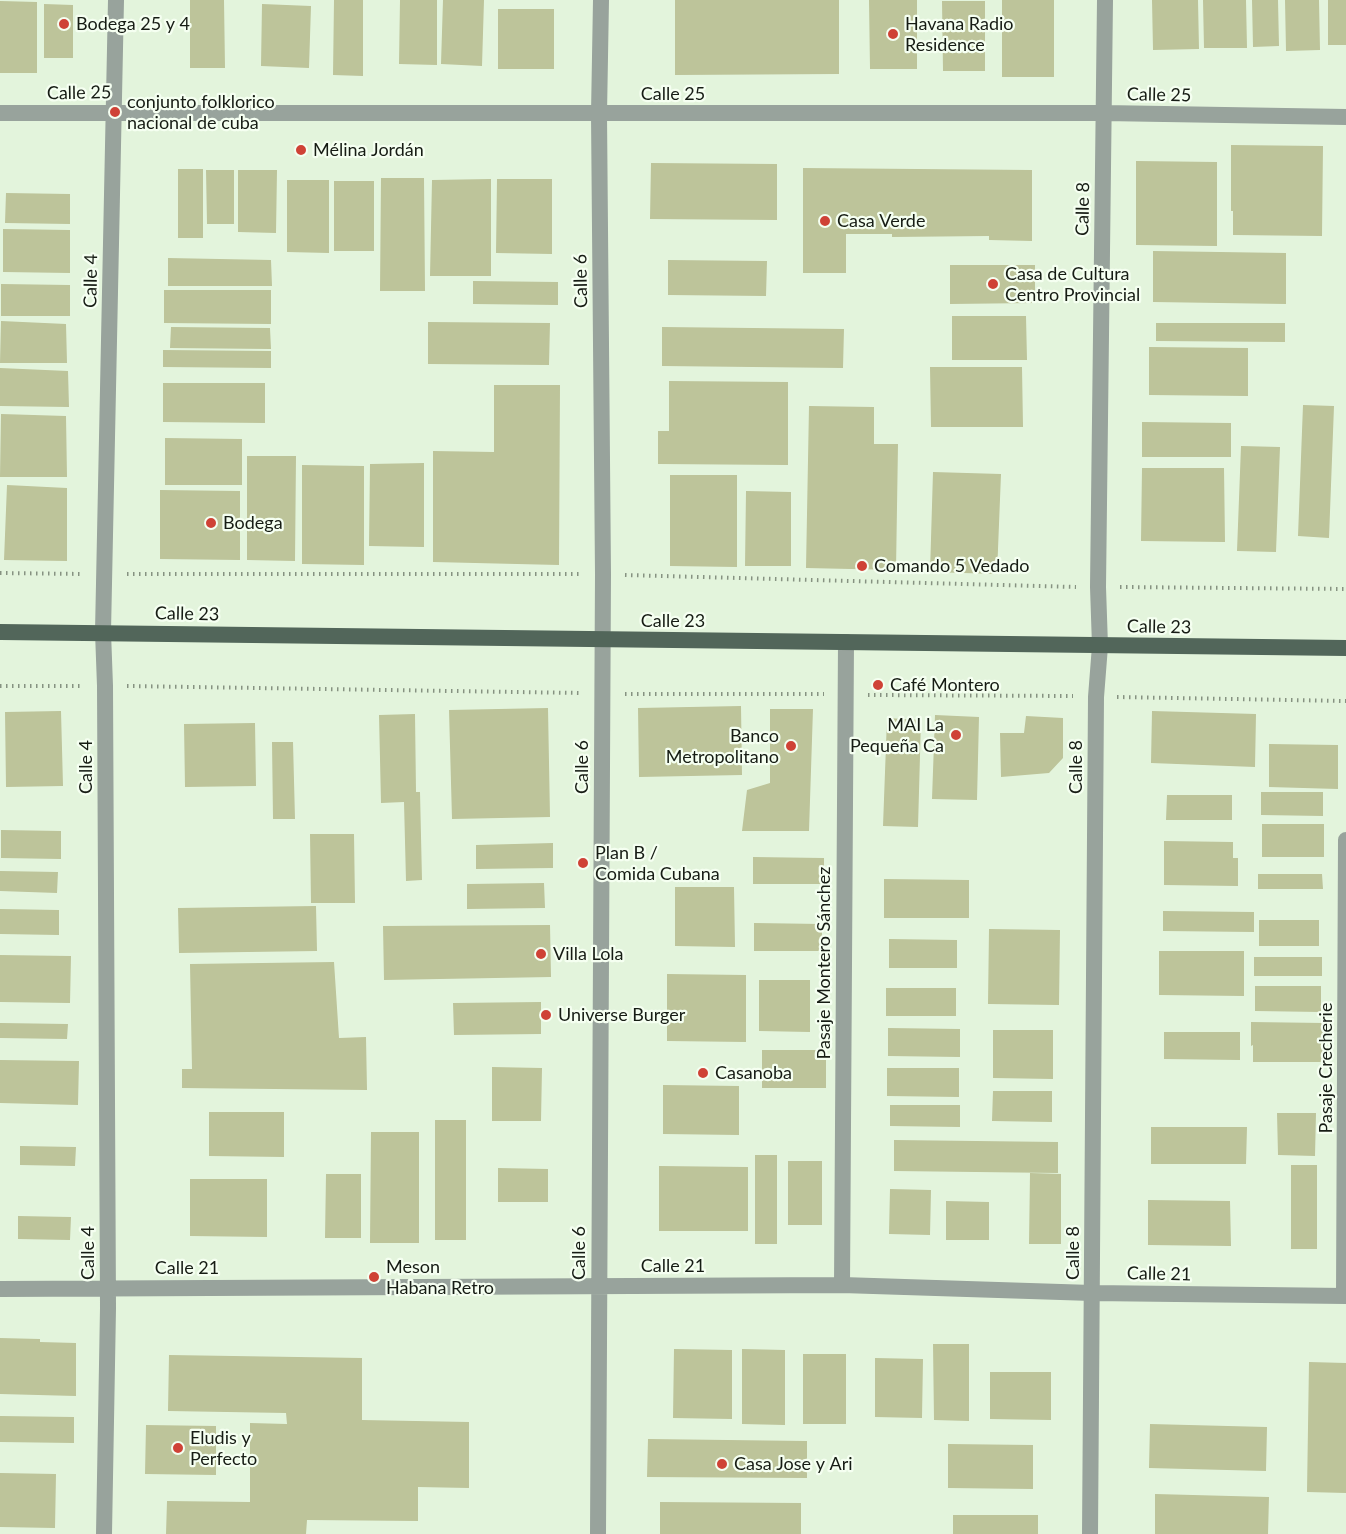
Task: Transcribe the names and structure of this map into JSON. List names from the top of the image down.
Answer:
{
  "streets": {
    "main road": ["Calle 23"],
    "street": [
      "Calle 25",
      "Calle 8",
      "Calle 4",
      "Calle 6",
      "Pasaje Montero Sánchez",
      "Pasaje Crecherie",
      "Calle 21"
    ]
  },
  "crossings": [
    ["Calle 25", "Calle 8"],
    ["Calle 25", "Calle 4"],
    ["Calle 25", "Calle 6"],
    ["Calle 8", "Calle 23"],
    ["Calle 8", "Calle 21"],
    ["Calle 4", "Calle 23"],
    ["Calle 4", "Calle 21"],
    ["Calle 6", "Calle 23"],
    ["Calle 6", "Calle 21"],
    ["Calle 23", "Pasaje Montero Sánchez"],
    ["Pasaje Montero Sánchez", "Calle 21"],
    ["Pasaje Crecherie", "Calle 21"]
  ],
  "places": [
    "Bodega 25 y 4",
    "Havana Radio Residence",
    "conjunto folklorico nacional de cuba",
    "Mélina Jordán",
    "Casa Verde",
    "Casa de Cultura Centro Provincial",
    "Bodega",
    "Comando 5 Vedado",
    "Café Montero",
    "MAI La Pequeña Ca",
    "Banco Metropolitano",
    "Plan B / Comida Cubana",
    "Villa Lola",
    "Universe Burger",
    "Casanoba",
    "Meson Habana Retro",
    "Eludis y Perfecto",
    "Casa Jose y Ari"
  ]
}
